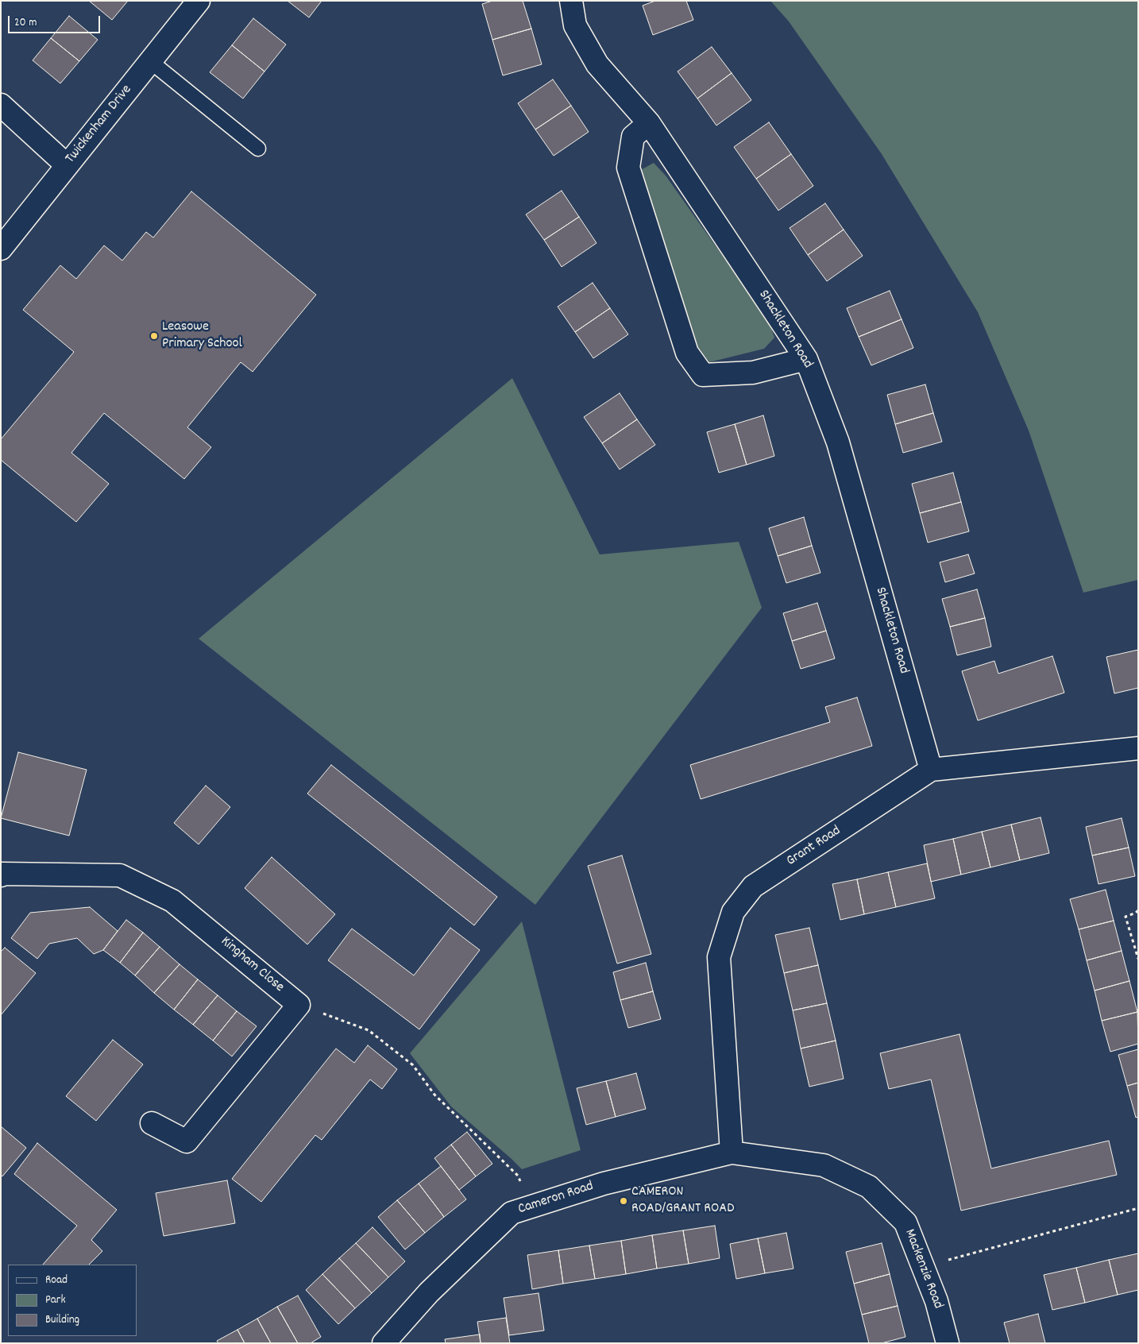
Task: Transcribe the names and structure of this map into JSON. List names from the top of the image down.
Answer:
{
  "streets": {
    "street": [
      "Twickenham Drive",
      "Shackleton Road",
      "Grant Road",
      "Kingham Close",
      "Cameron Road",
      "Mackenzie Road"
    ]
  },
  "crossings": [
    ["Shackleton Road", "Grant Road"],
    ["Grant Road", "Cameron Road"],
    ["Grant Road", "Mackenzie Road"],
    ["Cameron Road", "Mackenzie Road"]
  ],
  "places": ["Leasowe Primary School", "CAMERON ROAD/GRANT ROAD"],
  "legend": ["Road", "Park", "Building"],
  "scale_bar": "20 m"
}
